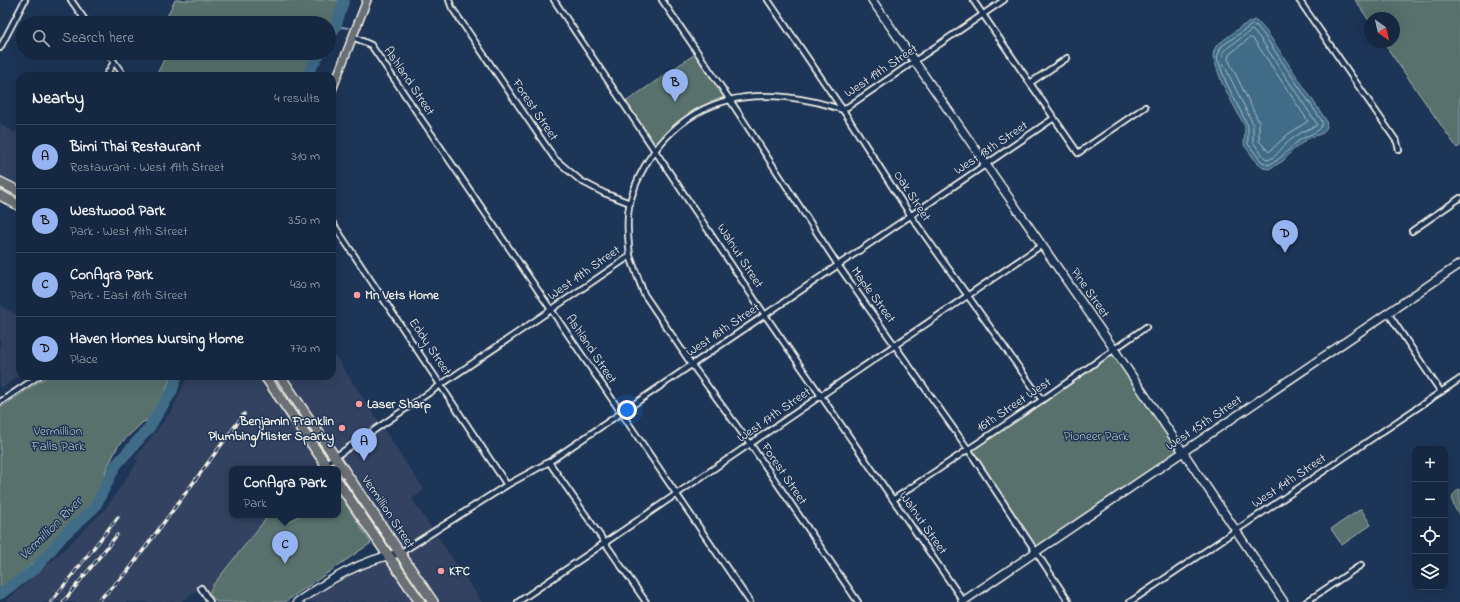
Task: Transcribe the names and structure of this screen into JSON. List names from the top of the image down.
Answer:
{
  "streets": {
    "highway": ["Vermillion Street"],
    "street": [
      "West 19th Street",
      "Ashland Street",
      "Forest Street",
      "West 18th Street",
      "Oak Street",
      "Walnut Street",
      "Pine Street",
      "Maple Street",
      "Eddy Street",
      "16th Street West",
      "West 17th Street",
      "West 15th Street",
      "West 14th Street"
    ]
  },
  "crossings": [
    ["West 19th Street", "Ashland Street"],
    ["West 19th Street", "Forest Street"],
    ["West 19th Street", "Oak Street"],
    ["West 19th Street", "Walnut Street"],
    ["West 19th Street", "Pine Street"],
    ["West 19th Street", "Maple Street"],
    ["West 19th Street", "Eddy Street"],
    ["West 19th Street", "Vermillion Street"],
    ["Ashland Street", "West 18th Street"],
    ["Ashland Street", "West 17th Street"],
    ["Forest Street", "West 18th Street"],
    ["Forest Street", "West 17th Street"],
    ["West 18th Street", "Oak Street"],
    ["West 18th Street", "Walnut Street"],
    ["West 18th Street", "Pine Street"],
    ["West 18th Street", "Maple Street"],
    ["West 18th Street", "Eddy Street"],
    ["West 18th Street", "Vermillion Street"],
    ["Oak Street", "16th Street West"],
    ["Oak Street", "West 17th Street"],
    ["Walnut Street", "16th Street West"],
    ["Walnut Street", "West 17th Street"],
    ["Walnut Street", "West 15th Street"],
    ["Pine Street", "16th Street West"],
    ["Pine Street", "West 17th Street"],
    ["Pine Street", "West 15th Street"],
    ["Pine Street", "West 14th Street"],
    ["Maple Street", "16th Street West"],
    ["Maple Street", "West 17th Street"],
    ["Maple Street", "West 15th Street"]
  ],
  "water": ["Vermillion River"],
  "parks": ["Vermillion Falls Park", "Pioneer Park"],
  "places": [
    "Mn Vets Home",
    "Laser Sharp",
    "Benjamin Franklin Plumbing/Mister Sparky",
    "KFC"
  ],
  "north": "bottom right",
  "page": {
    "search": "Search here",
    "pins": [
      "B",
      "D",
      "A",
      "C"
    ],
    "heading": ["Nearby", "4 results"],
    "list": [
      {
        "mark": "A",
        "name": "Bimi Thai Restaurant",
        "note": "Restaurant · West 19th Street",
        "value": "310 m"
      },
      {
        "mark": "B",
        "name": "Westwood Park",
        "note": "Park · West 19th Street",
        "value": "350 m"
      },
      {
        "mark": "C",
        "name": "ConAgra Park",
        "note": "Park · East 18th Street",
        "value": "430 m"
      },
      {
        "mark": "D",
        "name": "Haven Homes Nursing Home",
        "note": "Place",
        "value": "770 m"
      }
    ],
    "map_buttons": ["+", "−"],
    "popup": ["ConAgra Park", "Park"]
  }
}
